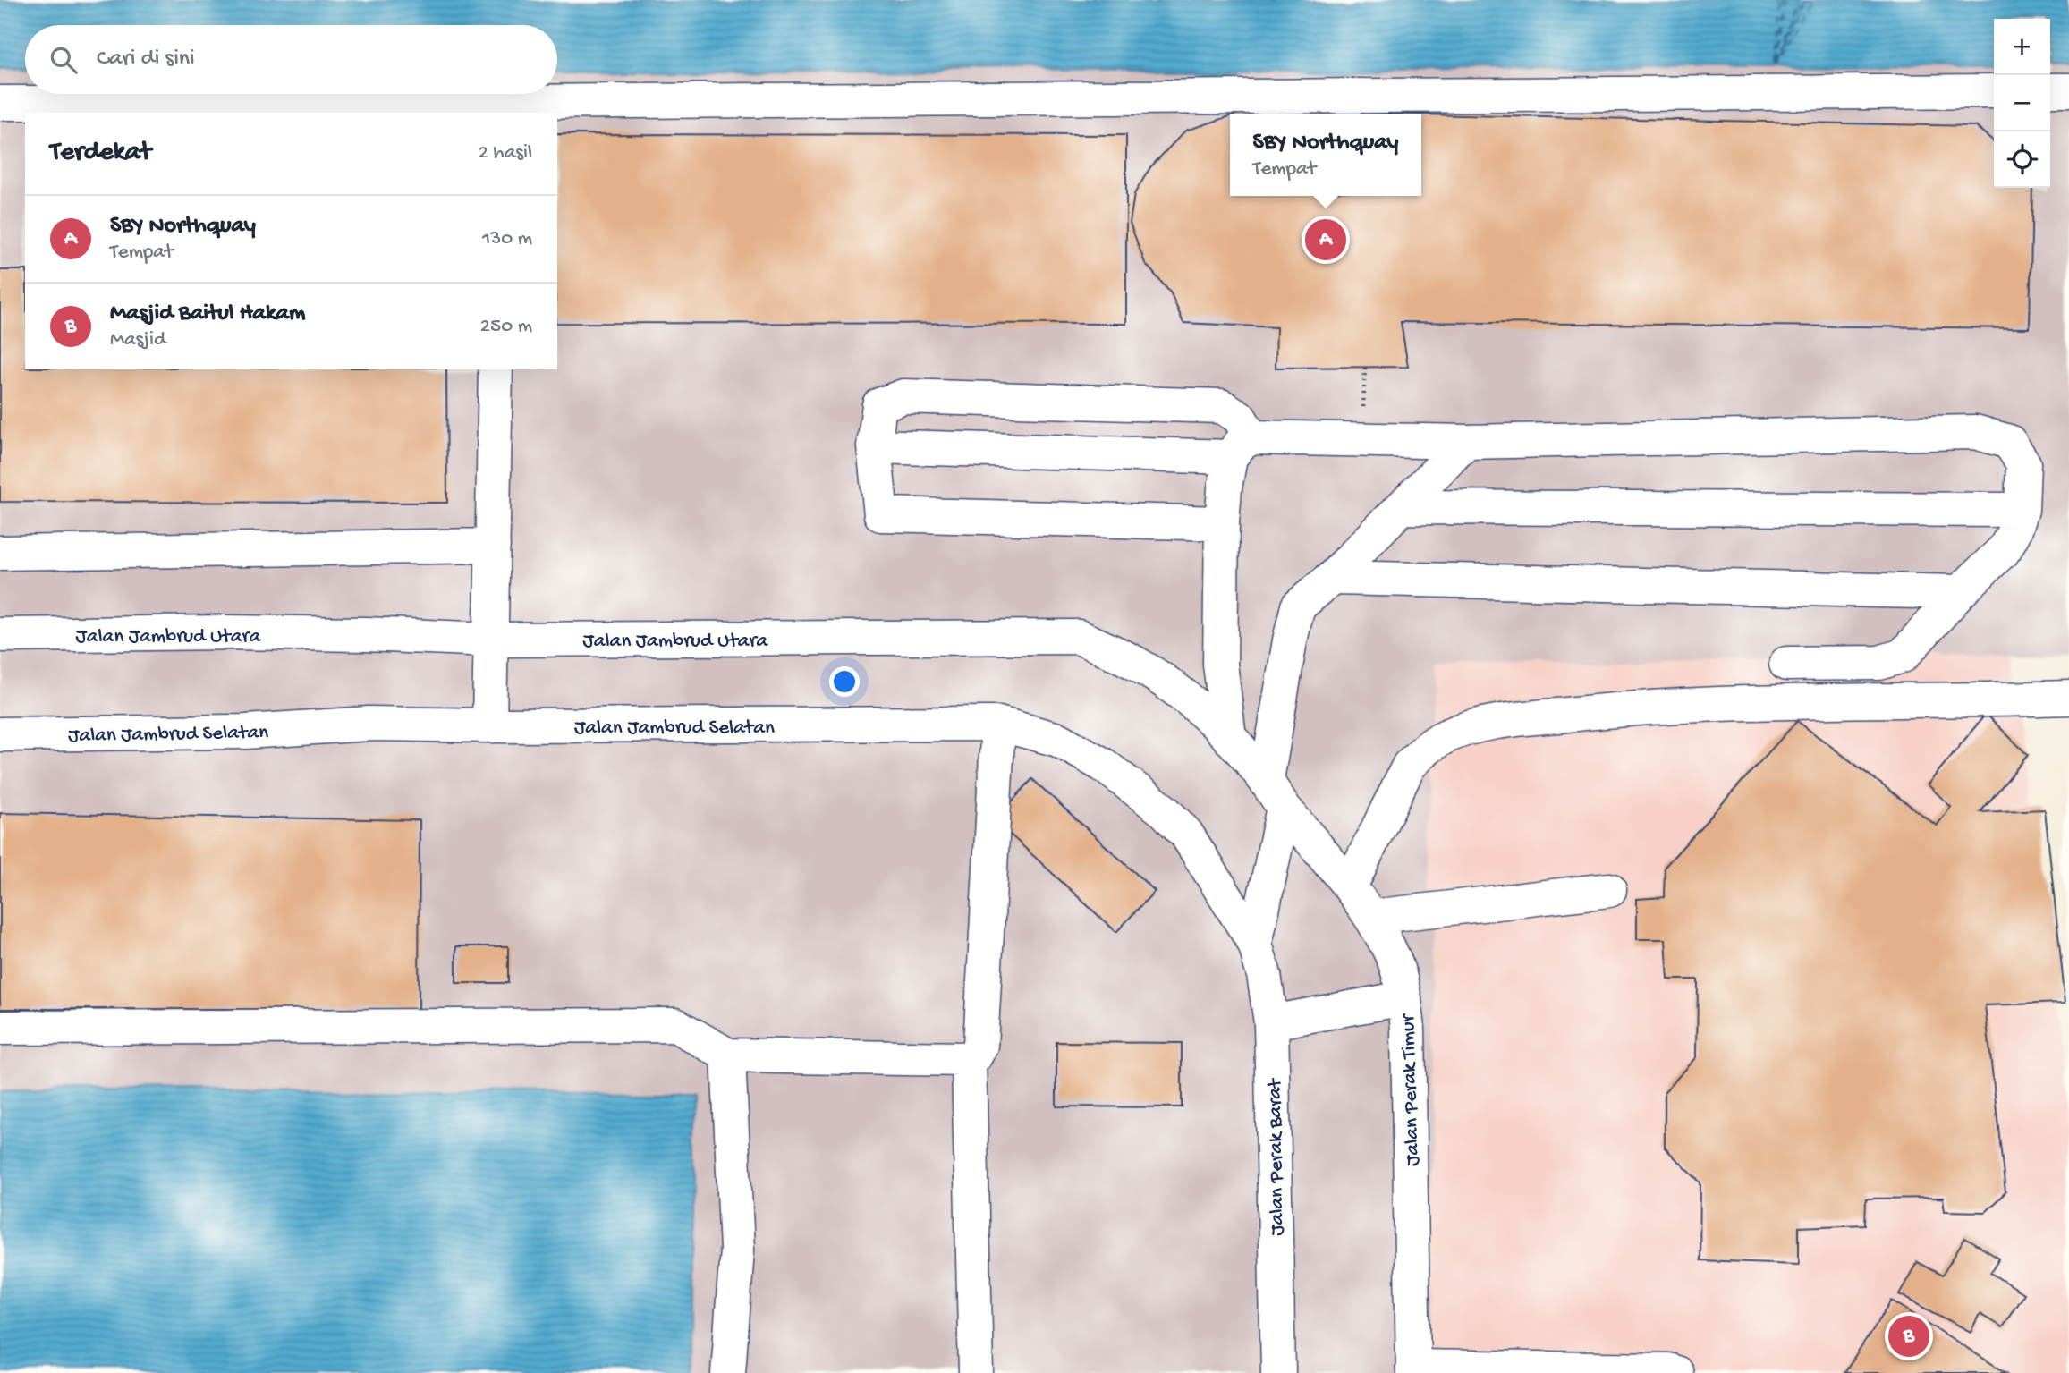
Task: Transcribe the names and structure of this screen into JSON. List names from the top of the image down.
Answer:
{
  "streets": {
    "main road": [
      "Jalan Jambrud Utara",
      "Jalan Jambrud Selatan",
      "Jalan Perak Timur",
      "Jalan Perak Barat"
    ]
  },
  "crossings": [
    ["Jalan Jambrud Utara", "Jalan Perak Timur"],
    ["Jalan Jambrud Selatan", "Jalan Perak Barat"]
  ],
  "page": {
    "map_buttons": ["+", "−"],
    "search": "Cari di sini",
    "heading": ["Terdekat", "2 hasil"],
    "popup": ["SBY Northquay", "Tempat"],
    "list": [
      {
        "mark": "A",
        "name": "SBY Northquay",
        "note": "Tempat",
        "value": "130 m"
      },
      {
        "mark": "B",
        "name": "Masjid Baitul Hakam",
        "note": "Masjid",
        "value": "250 m"
      }
    ],
    "pins": ["A", "B"]
  }
}
